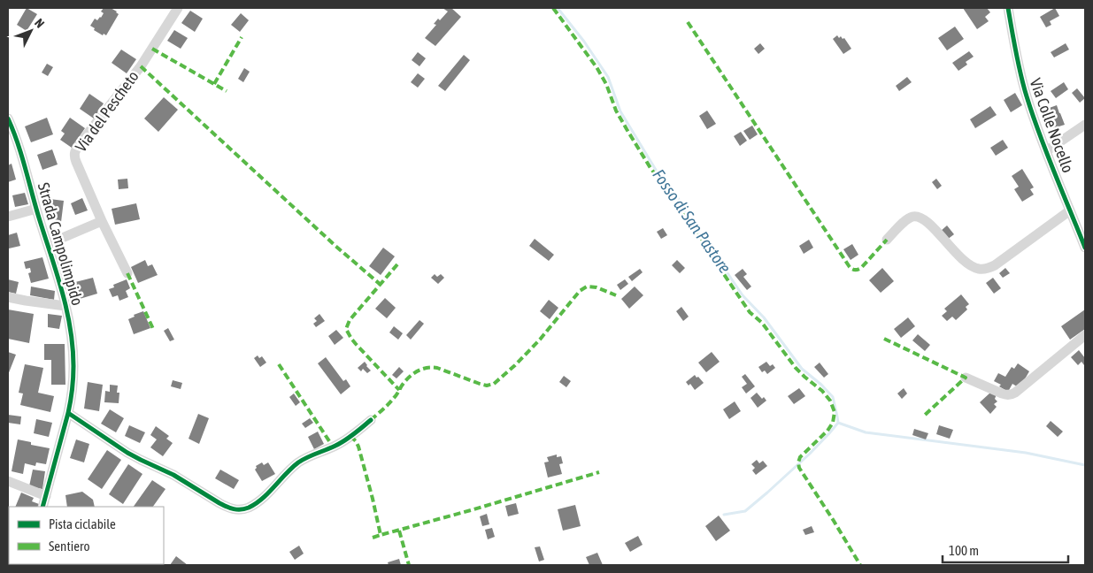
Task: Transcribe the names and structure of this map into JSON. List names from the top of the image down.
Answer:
{
  "streets": {
    "street": ["Via del Pescheto", "Via Colle Nocello", "Strada Campolimpido"]
  },
  "water": ["Fosso di San Pastore"],
  "legend": ["Pista ciclabile", "Sentiero"],
  "scale_bar": "100 m",
  "north": "top right"
}
